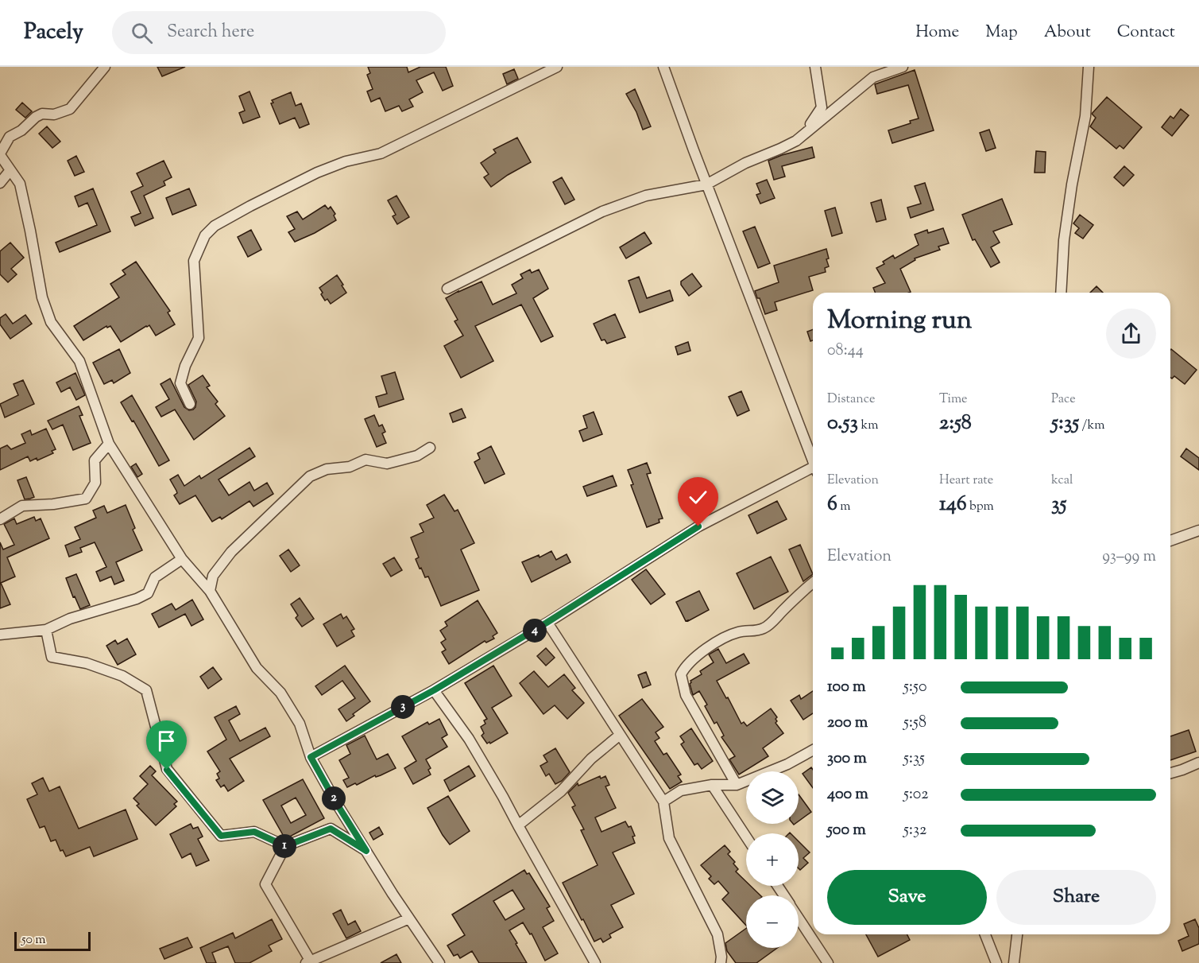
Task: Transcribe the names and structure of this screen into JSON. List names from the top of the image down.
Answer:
{
  "scale_bar": "50 m",
  "page": {
    "header": "Pacely",
    "search": "Search here",
    "nav": [
      "Home",
      "Map",
      "About",
      "Contact"
    ],
    "heading": ["Morning run", "08:44"],
    "stats": [
      ["Distance", "0.53 km"],
      ["Time", "2:58"],
      ["Pace", "5:35 /km"],
      ["Elevation", "6 m"],
      ["Heart rate", "146 bpm"],
      ["kcal", "35"]
    ],
    "chart": ["Elevation", "93–99 m"],
    "pins": [
      "4",
      "3",
      "2",
      "1"
    ],
    "list": [
      {
        "name": "100 m",
        "note": "5:50"
      },
      {
        "name": "200 m",
        "note": "5:58"
      },
      {
        "name": "300 m",
        "note": "5:35"
      },
      {
        "name": "400 m",
        "note": "5:02"
      },
      {
        "name": "500 m",
        "note": "5:32"
      }
    ],
    "map_buttons": ["+", "−"],
    "buttons": ["Save", "Share"],
    "scale": "50 m"
  }
}
